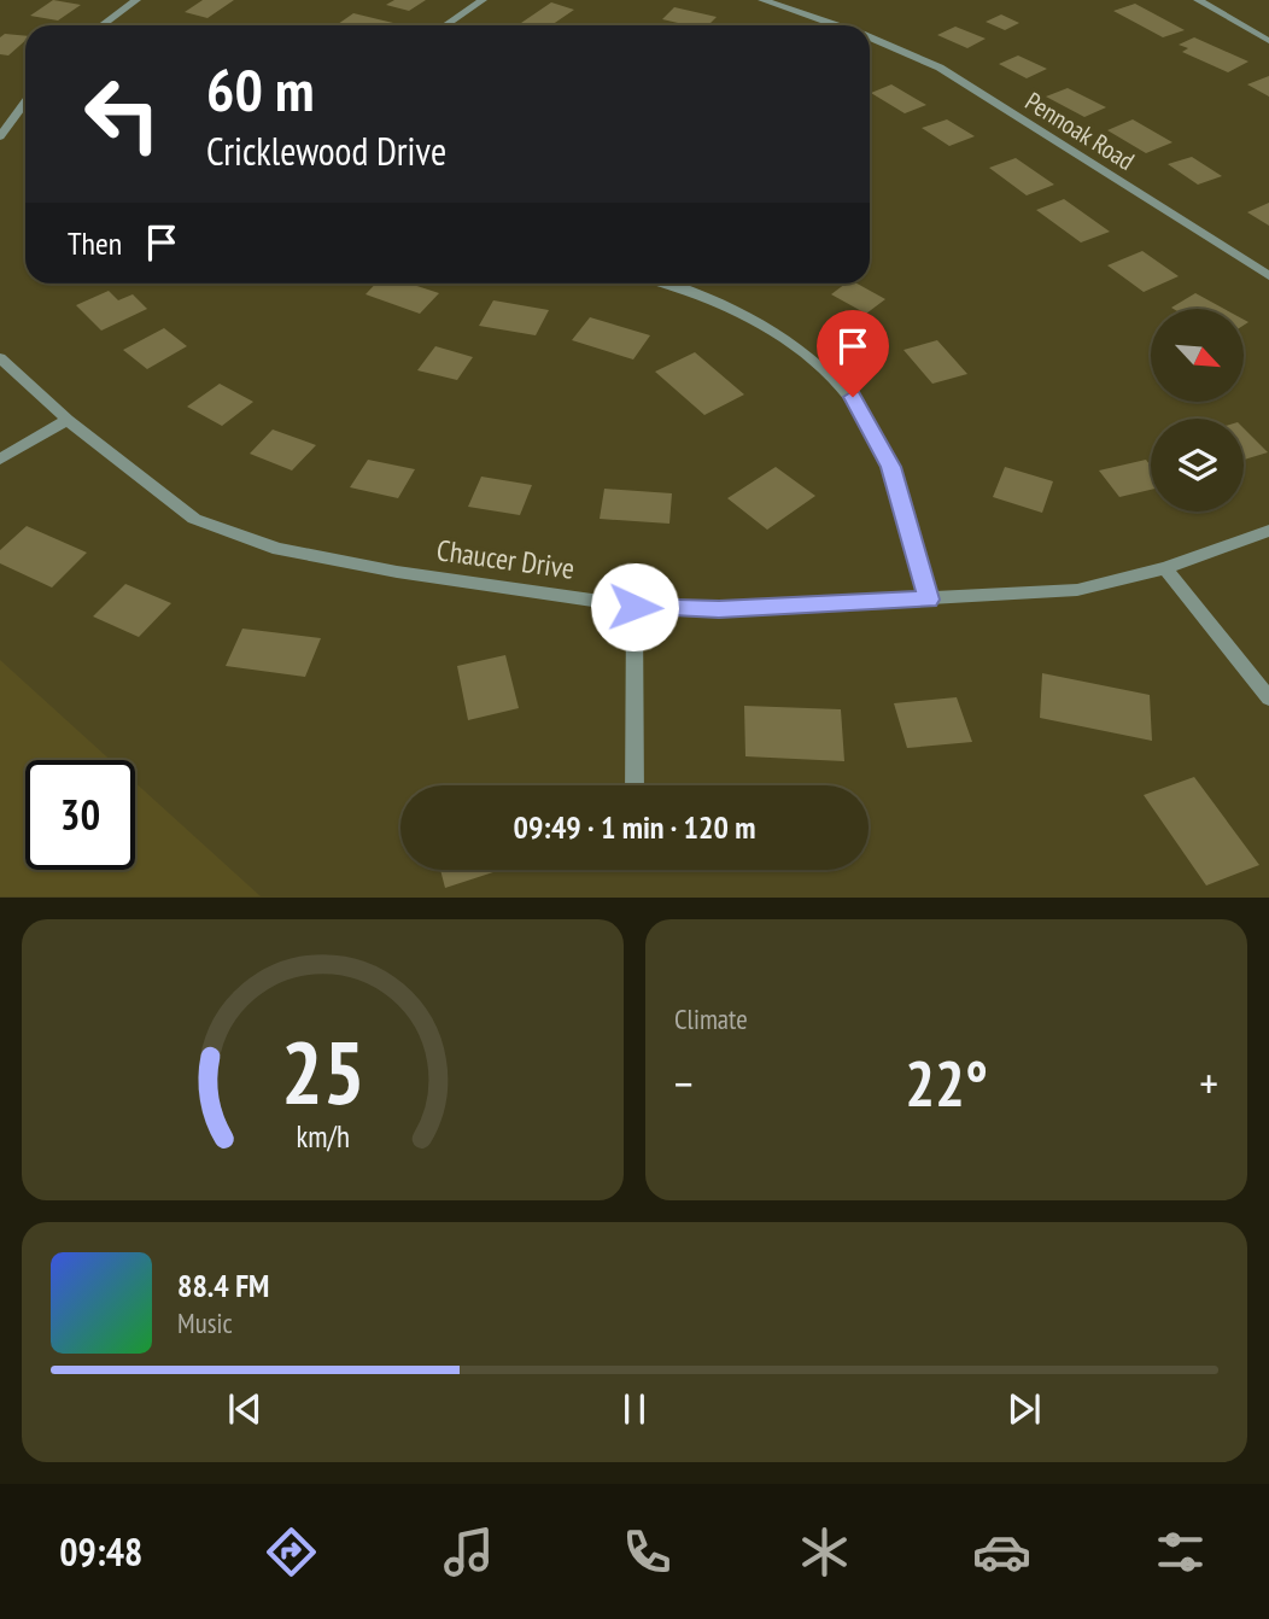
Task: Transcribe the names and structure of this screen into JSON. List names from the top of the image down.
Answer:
{
  "streets": {
    "street": ["Pennoak Road", "Chaucer Drive"]
  },
  "north": "bottom right",
  "page": {
    "turn": ["60 m", "Cricklewood Drive"],
    "then": "Then",
    "limit": "30",
    "trip": "09:49 · 1 min · 120 m",
    "tile": "Climate",
    "heat": ["−", "22°", "+"],
    "song": ["88.4 FM", "Music"],
    "tabs": "09:48",
    "gauge": ["25", "km/h"]
  }
}
